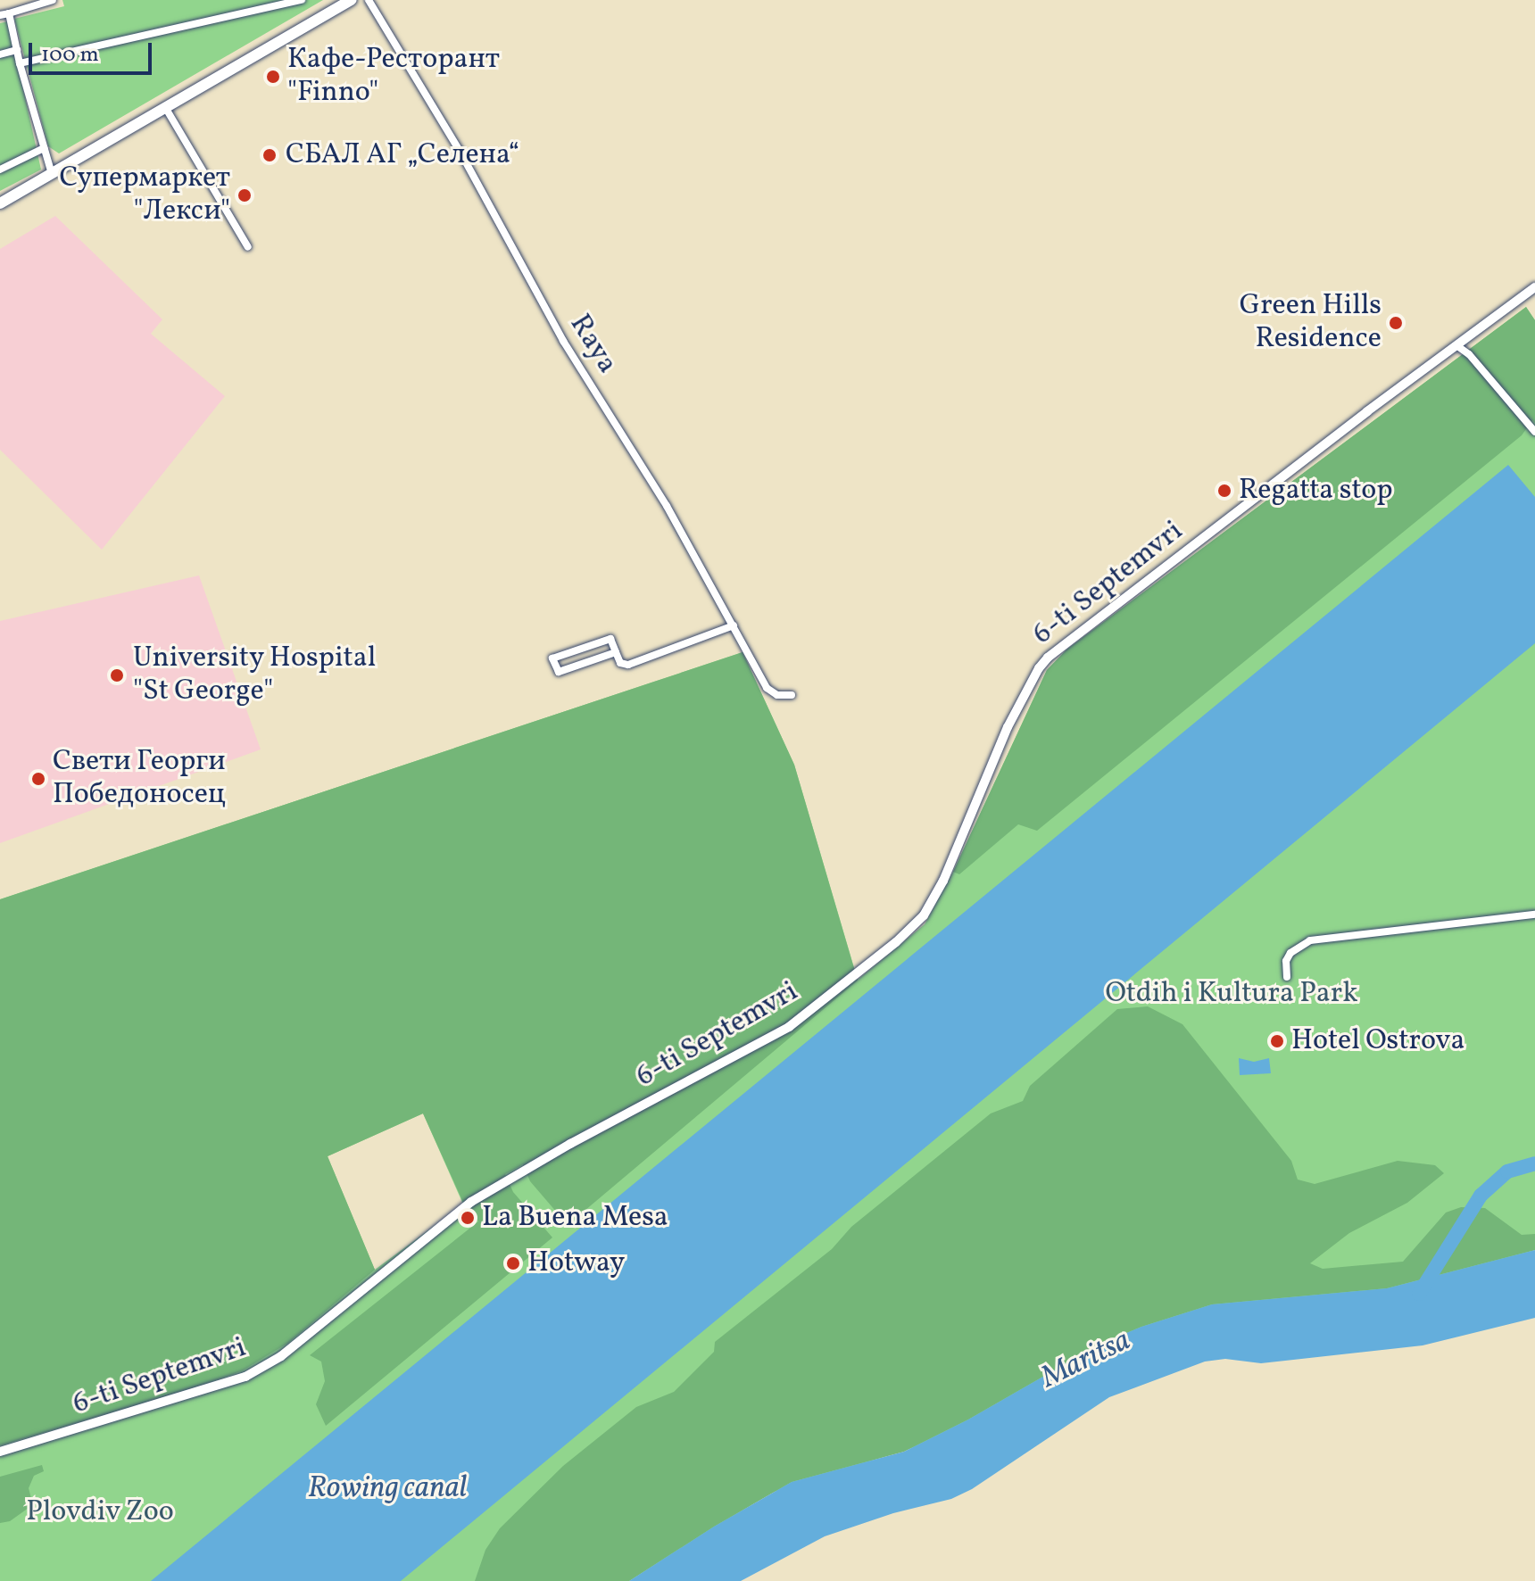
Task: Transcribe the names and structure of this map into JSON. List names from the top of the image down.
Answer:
{
  "streets": {
    "street": ["Raya", "6-ti Septemvri"]
  },
  "water": ["Maritsa", "Rowing canal"],
  "parks": ["Otdih i Kultura Park", "Plovdiv Zoo"],
  "places": [
    "Кафе-Ресторант \"Finno\"",
    "СБАЛ АГ „Селена“",
    "Супермаркет \"Лекси\"",
    "Green Hills Residence",
    "Regatta stop",
    "University Hospital \"St George\"",
    "Свети Георги Победоносец",
    "Hotel Ostrova",
    "La Buena Mesa",
    "Hotway"
  ],
  "scale_bar": "100 m"
}
